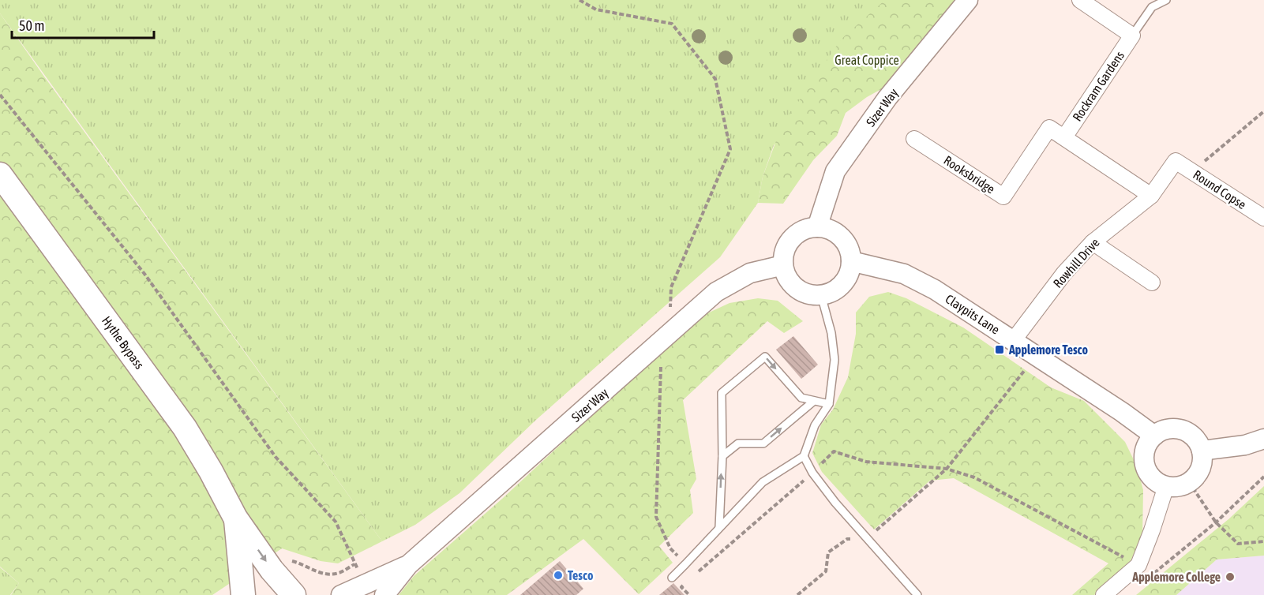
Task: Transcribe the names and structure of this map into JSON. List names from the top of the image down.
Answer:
{
  "streets": {
    "main road": ["Hythe Bypass"],
    "street": [
      "Rockram Gardens",
      "Sizer Way",
      "Rooksbridge",
      "Round Copse",
      "Rowhill Drive",
      "Claypits Lane"
    ]
  },
  "crossings": [
    ["Rockram Gardens", "Rooksbridge"],
    ["Sizer Way", "Claypits Lane"],
    ["Round Copse", "Rowhill Drive"],
    ["Rowhill Drive", "Claypits Lane"]
  ],
  "parks": ["Great Coppice"],
  "places": {
    "transit": ["Applemore Tesco"],
    "other": ["Tesco", "Applemore College"]
  },
  "scale_bar": "50 m"
}
